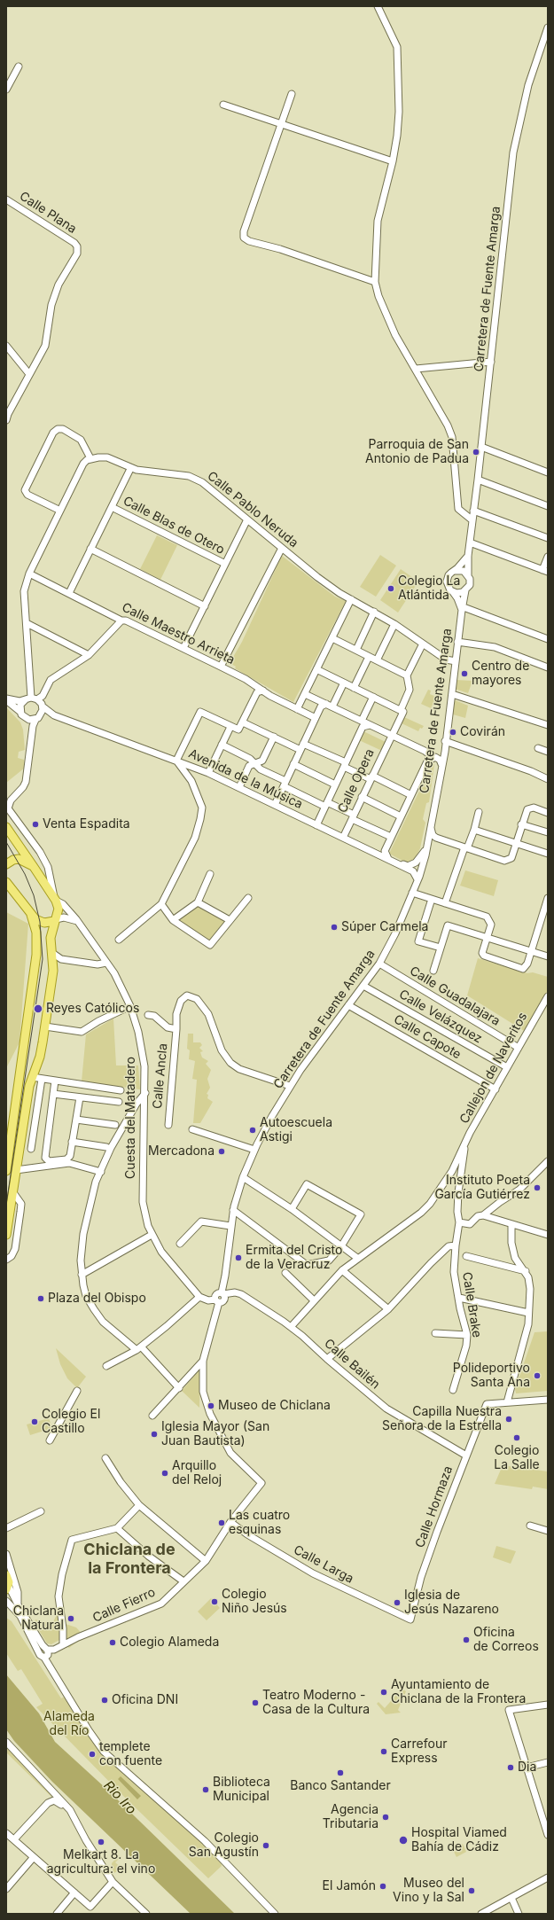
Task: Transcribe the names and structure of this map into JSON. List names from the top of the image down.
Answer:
{
  "streets": {
    "street": [
      "Calle Plana",
      "Carretera de Fuente Amarga",
      "Calle Pablo Neruda",
      "Calle Blas de Otero",
      "Calle Maestro Arrieta",
      "Avenida de la Música",
      "Calle Opera",
      "Calle Guadalajara",
      "Calle Velázquez",
      "Calle Capote",
      "Callejon de Naveritos",
      "Calle Ancla",
      "Cuesta del Matadero",
      "Calle Brake",
      "Calle Bailén",
      "Calle Hormaza",
      "Calle Larga",
      "Calle Fierro"
    ]
  },
  "crossings": [
    ["Carretera de Fuente Amarga", "Calle Pablo Neruda"],
    ["Carretera de Fuente Amarga", "Avenida de la Música"],
    ["Carretera de Fuente Amarga", "Calle Guadalajara"],
    ["Carretera de Fuente Amarga", "Calle Velázquez"],
    ["Carretera de Fuente Amarga", "Calle Capote"],
    ["Carretera de Fuente Amarga", "Calle Ancla"],
    ["Carretera de Fuente Amarga", "Calle Bailén"],
    ["Avenida de la Música", "Calle Opera"],
    ["Calle Guadalajara", "Callejon de Naveritos"],
    ["Calle Velázquez", "Callejon de Naveritos"],
    ["Calle Capote", "Callejon de Naveritos"],
    ["Callejon de Naveritos", "Calle Brake"],
    ["Calle Bailén", "Calle Hormaza"],
    ["Calle Hormaza", "Calle Larga"],
    ["Calle Larga", "Calle Fierro"]
  ],
  "districts": ["Chiclana de la Frontera"],
  "water": ["Rio Iro"],
  "parks": ["Alameda del Río"],
  "places": [
    "Parroquia de San Antonio de Padua",
    "Colegio La Atlántida",
    "Centro de mayores",
    "Covirán",
    "Venta Espadita",
    "Súper Carmela",
    "Reyes Católicos",
    "Autoescuela Astigi",
    "Mercadona",
    "Instituto Poeta García Gutiérrez",
    "Ermita del Cristo de la Veracruz",
    "Plaza del Obispo",
    "Polideportivo Santa Ana",
    "Museo de Chiclana",
    "Capilla Nuestra Señora de la Estrella",
    "Colegio El Castillo",
    "Iglesia Mayor (San Juan Bautista)",
    "Colegio La Salle",
    "Arquillo del Reloj",
    "Las cuatro esquinas",
    "Colegio Niño Jesús",
    "Iglesia de Jesús Nazareno",
    "Chiclana Natural",
    "Oficina de Correos",
    "Colegio Alameda",
    "Ayuntamiento de Chiclana de la Frontera",
    "Oficina DNI",
    "Teatro Moderno - Casa de la Cultura",
    "Carrefour Express",
    "templete con fuente",
    "Dia",
    "Banco Santander",
    "Biblioteca Municipal",
    "Agencia Tributaria",
    "Hospital Viamed Bahía de Cádiz",
    "Melkart 8. La agricultura: el vino",
    "Colegio San Agustín",
    "El Jamón",
    "Museo del Vino y la Sal"
  ]
}
